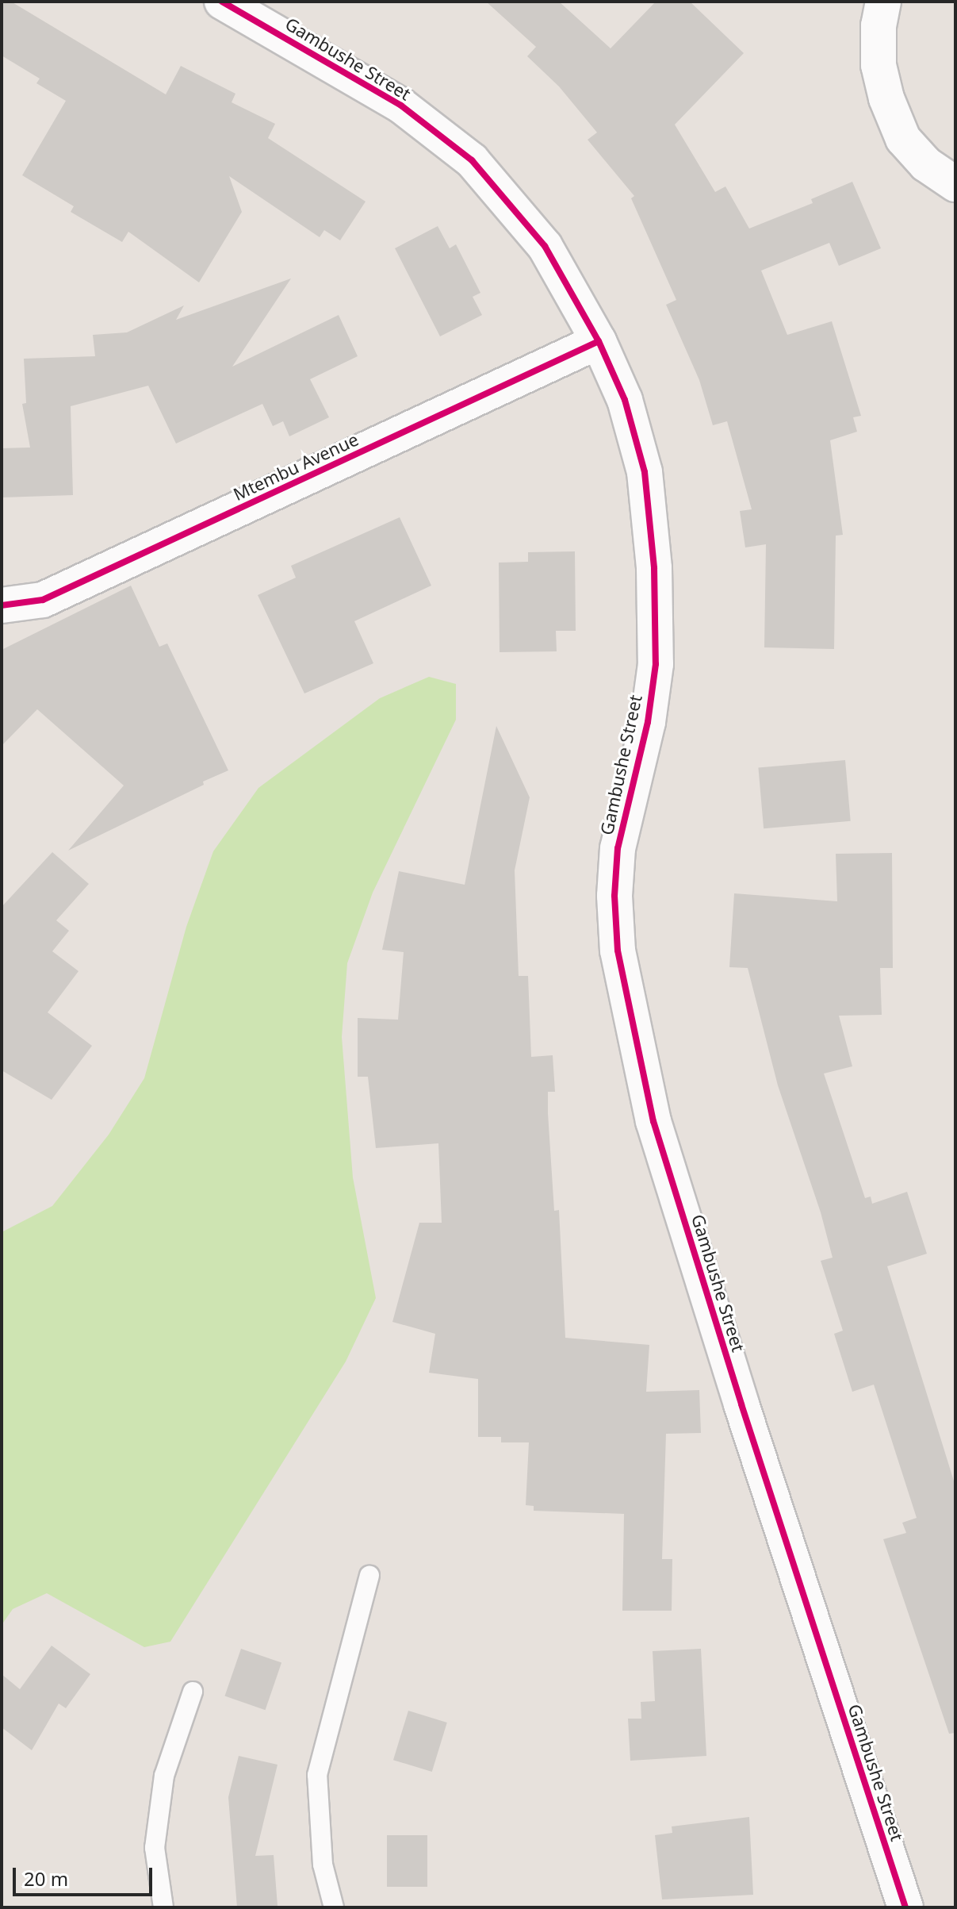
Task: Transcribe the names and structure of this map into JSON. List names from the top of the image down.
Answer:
{
  "streets": {
    "street": ["Gambushe Street", "Mtembu Avenue"]
  },
  "crossings": [
    ["Gambushe Street", "Mtembu Avenue"]
  ],
  "scale_bar": "20 m"
}
